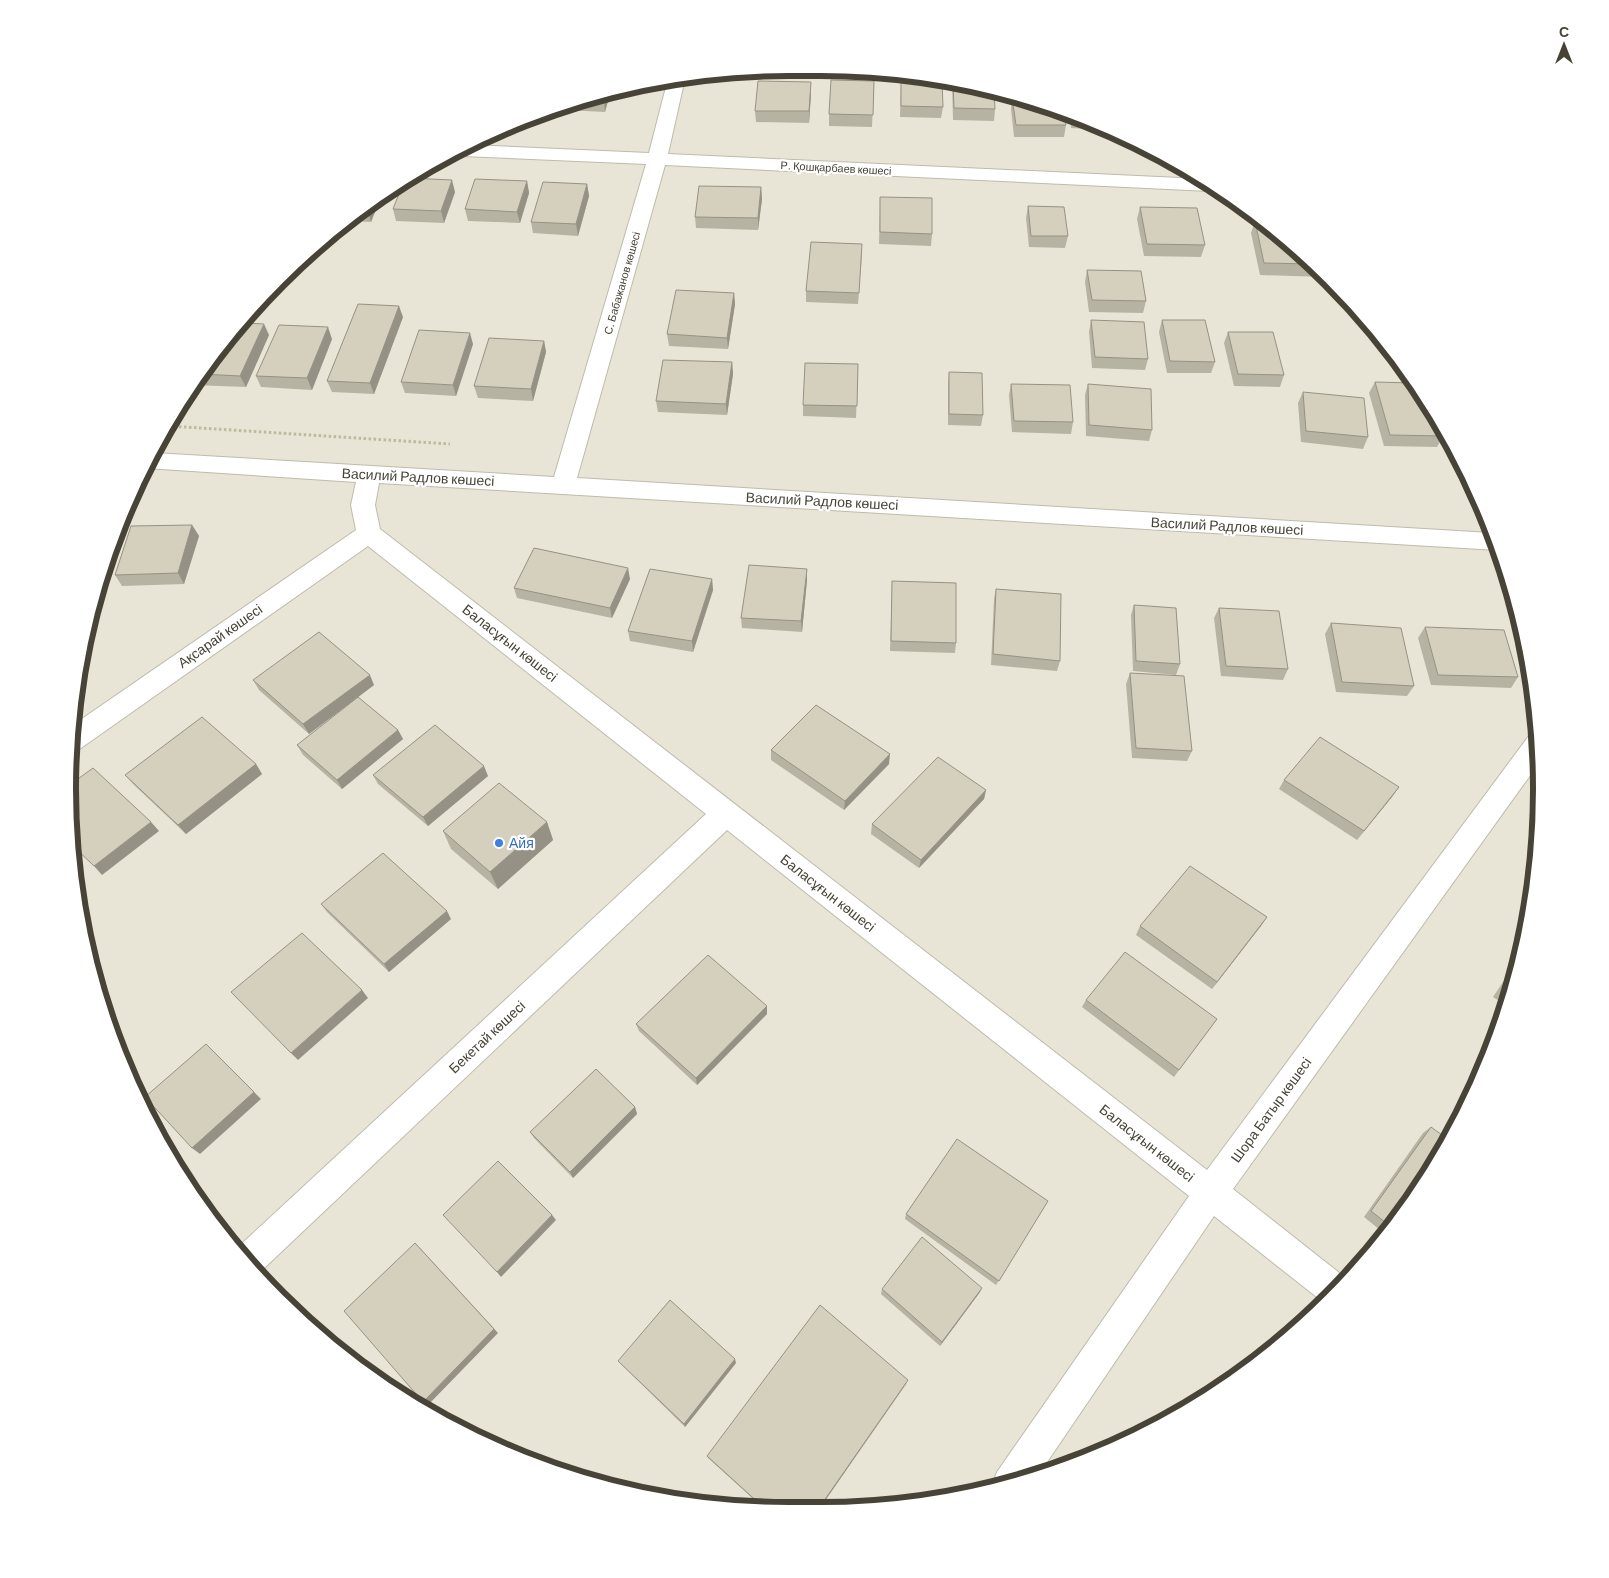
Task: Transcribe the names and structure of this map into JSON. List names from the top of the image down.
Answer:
{
  "streets": {
    "street": [
      "Р. Қошқарбаев көшесі",
      "С. Бабажанов көшесі",
      "Василий Радлов көшесі",
      "Ақсарай көшесі",
      "Баласұғын көшесі",
      "Бекетай көшесі",
      "Шора Батыр көшесі"
    ]
  },
  "crossings": [
    ["Р. Қошқарбаев көшесі", "С. Бабажанов көшесі"],
    ["С. Бабажанов көшесі", "Василий Радлов көшесі"],
    ["Ақсарай көшесі", "Баласұғын көшесі"],
    ["Баласұғын көшесі", "Бекетай көшесі"],
    ["Баласұғын көшесі", "Шора Батыр көшесі"]
  ],
  "places": ["Айя"],
  "north": "top"
}
